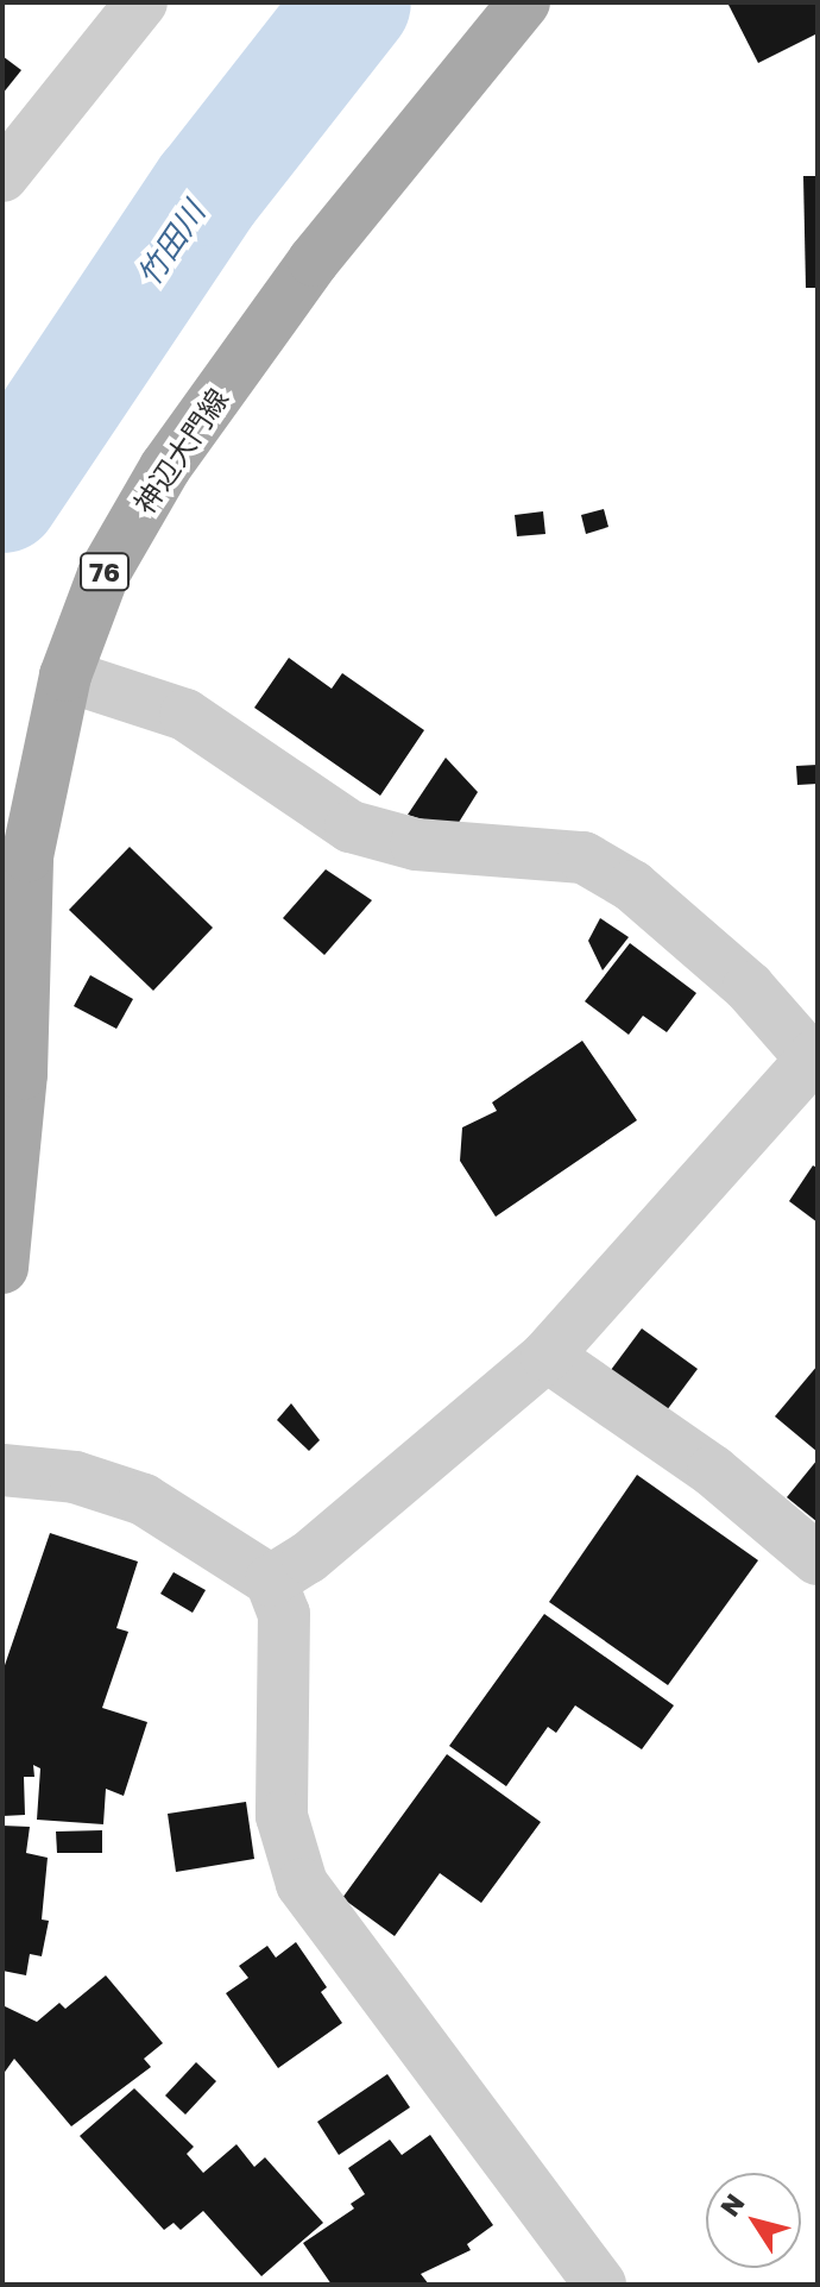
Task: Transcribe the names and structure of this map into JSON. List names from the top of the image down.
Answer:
{
  "streets": {
    "main road": ["神辺大門線", "76"]
  },
  "water": ["竹田川"],
  "north": "top left"
}
